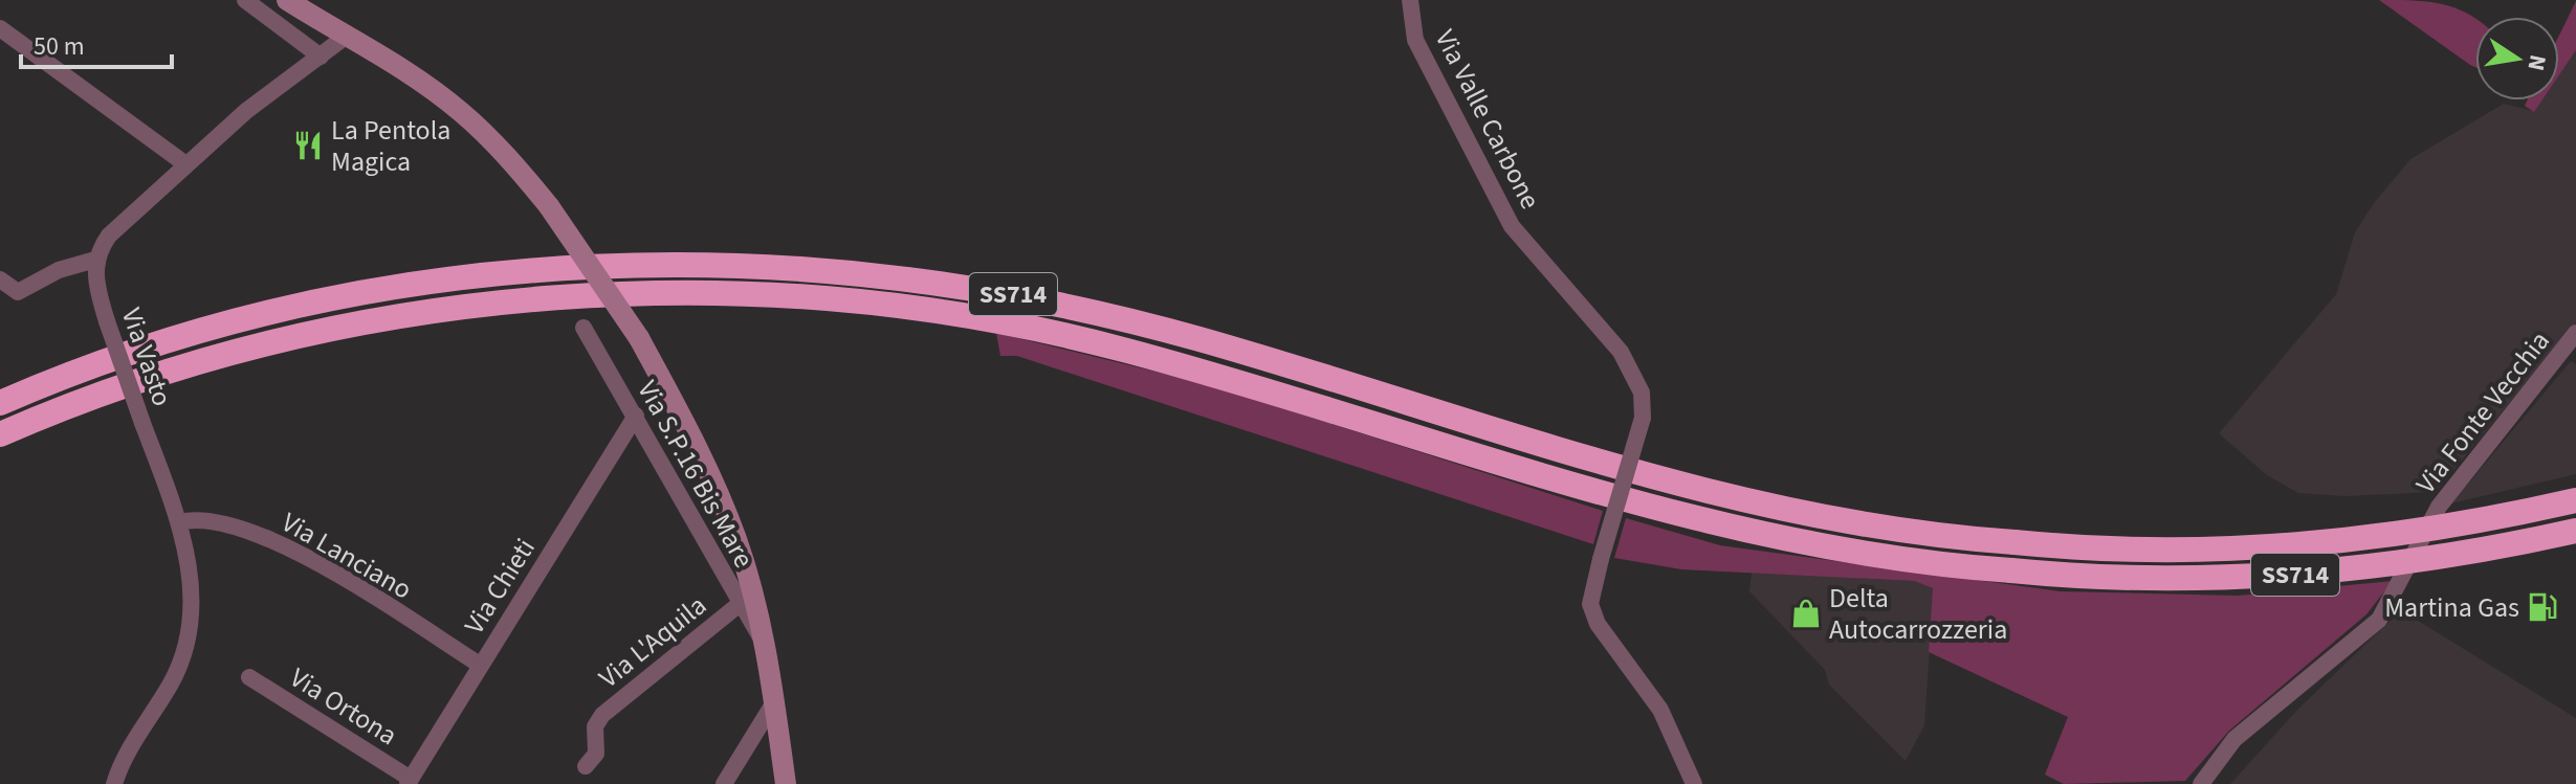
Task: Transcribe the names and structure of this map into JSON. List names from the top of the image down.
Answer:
{
  "streets": {
    "highway": ["SS714"],
    "street": [
      "Via Valle Carbone",
      "Via Vasto",
      "Via Fonte Vecchia",
      "Via S.P.16 Bis Mare",
      "Via Lanciano",
      "Via Chieti",
      "Via L'Aquila",
      "Via Ortona"
    ]
  },
  "crossings": [
    ["Via Vasto", "Via Lanciano"],
    ["Via S.P.16 Bis Mare", "Via Chieti"],
    ["Via S.P.16 Bis Mare", "Via L'Aquila"],
    ["Via Lanciano", "Via Chieti"],
    ["Via Chieti", "Via Ortona"]
  ],
  "places": {
    "restaurant": ["La Pentola Magica"],
    "fuel station": ["Martina Gas"],
    "shop": ["Delta Autocarrozzeria"]
  },
  "scale_bar": "50 m",
  "north": "right"
}
